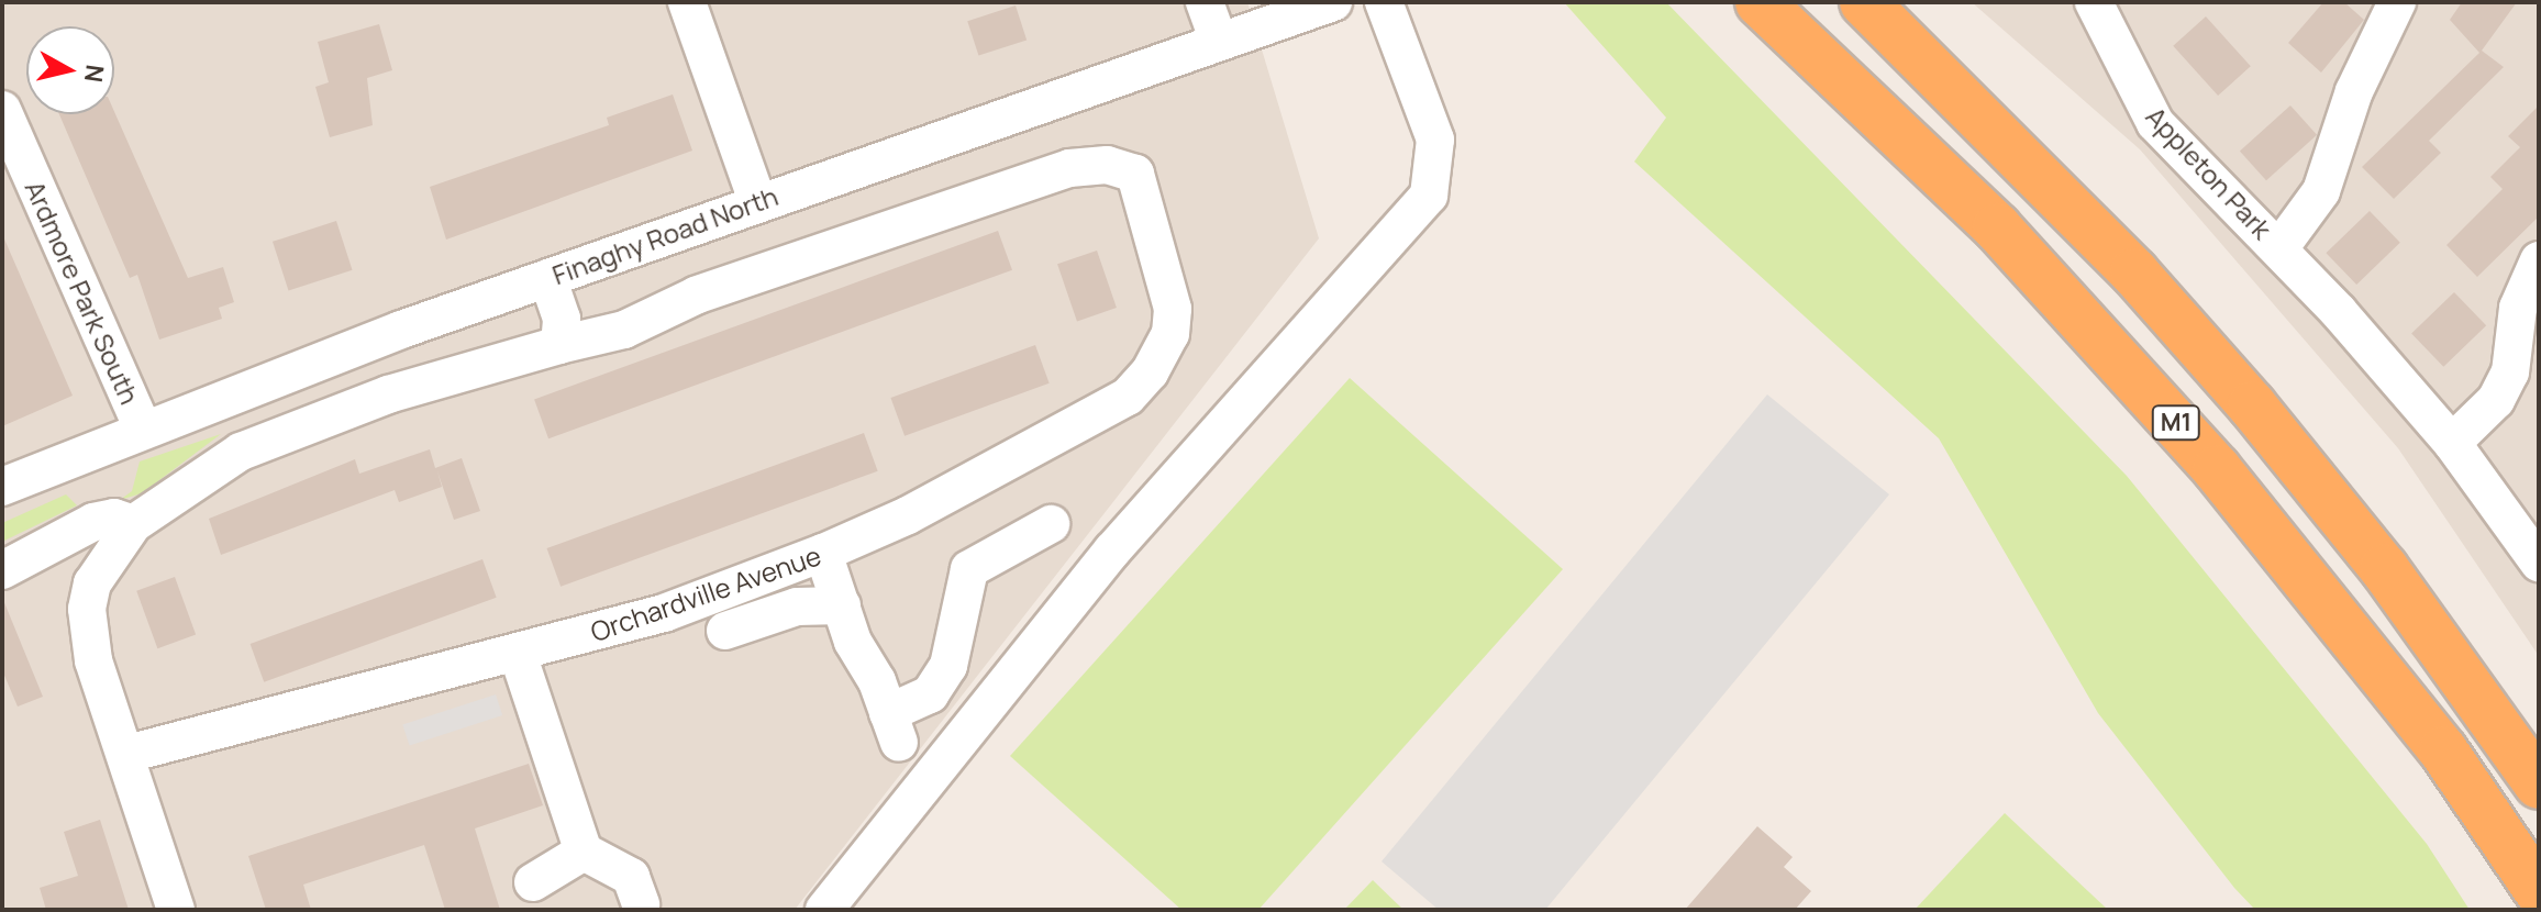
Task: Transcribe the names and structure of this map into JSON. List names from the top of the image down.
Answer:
{
  "streets": {
    "highway": ["M1"],
    "street": [
      "Appleton Park",
      "Finaghy Road North",
      "Ardmore Park South",
      "Orchardville Avenue"
    ]
  },
  "crossings": [
    ["Finaghy Road North", "Ardmore Park South"]
  ],
  "north": "right"
}
